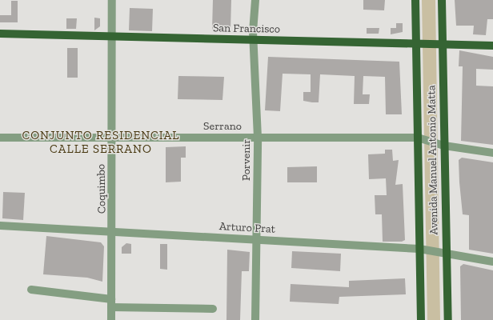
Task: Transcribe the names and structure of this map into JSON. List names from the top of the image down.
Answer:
{
  "streets": {
    "main road": ["San Francisco", "Avenida Manuel Antonio Matta"],
    "street": [
      "Serrano",
      "Porvenir",
      "Coquimbo",
      "Arturo Prat"
    ]
  },
  "crossings": [
    ["San Francisco", "Porvenir"],
    ["San Francisco", "Avenida Manuel Antonio Matta"],
    ["San Francisco", "Coquimbo"],
    ["Serrano", "Porvenir"],
    ["Serrano", "Avenida Manuel Antonio Matta"],
    ["Serrano", "Coquimbo"],
    ["Porvenir", "Arturo Prat"],
    ["Avenida Manuel Antonio Matta", "Arturo Prat"],
    ["Coquimbo", "Arturo Prat"]
  ],
  "districts": ["CONJUNTO RESIDENCIAL CALLE SERRANO"]
}
